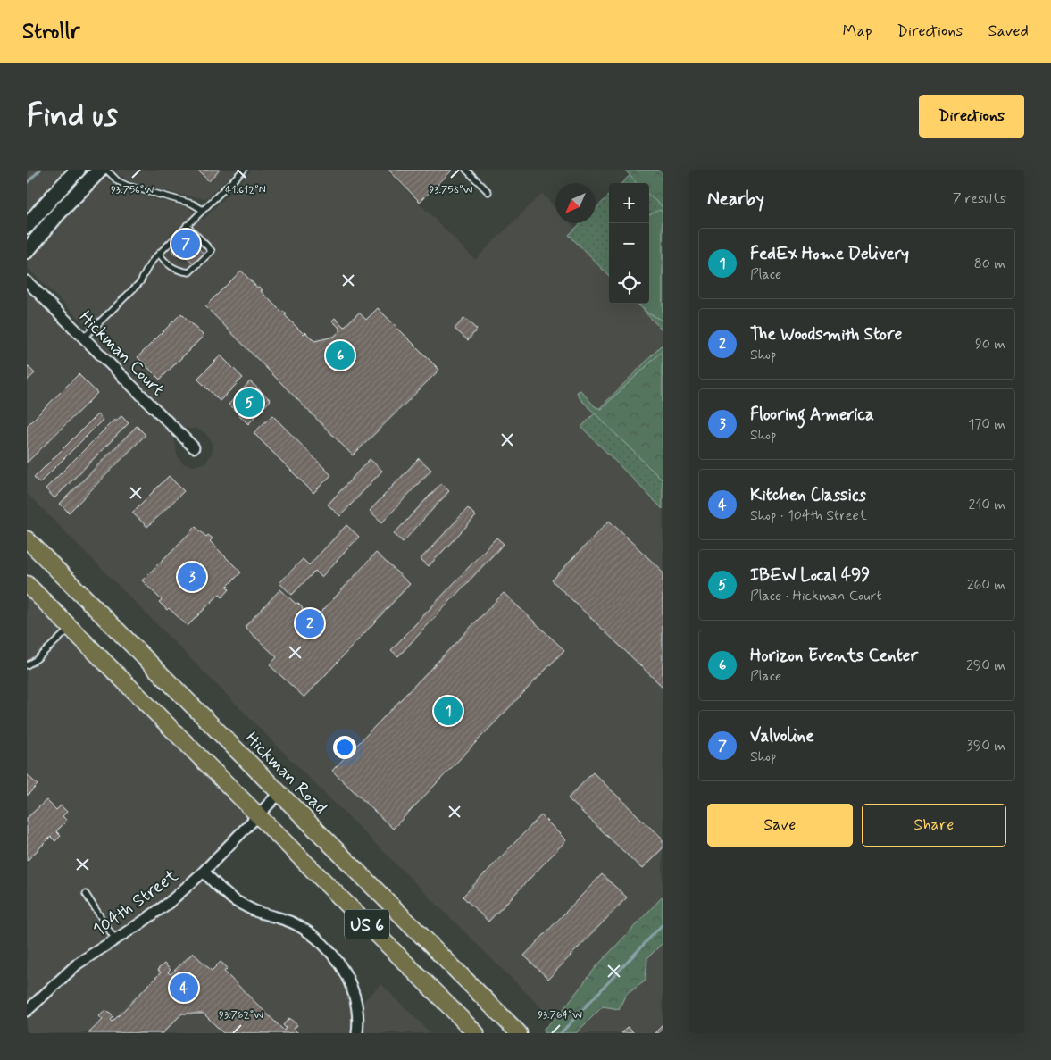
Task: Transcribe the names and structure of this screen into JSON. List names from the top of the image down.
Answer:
{
  "streets": {
    "main road": ["Hickman Road", "US 6"],
    "street": ["Hickman Court", "104th Street"]
  },
  "crossings": [
    ["Hickman Road", "104th Street"],
    ["104th Street", "US 6"]
  ],
  "north": "bottom left",
  "page": {
    "header": "Strollr",
    "nav": ["Map", "Directions", "Saved"],
    "buttons": [
      "Directions",
      ["Save", "Share"]
    ],
    "title": "Find us",
    "heading": ["Nearby", "7 results"],
    "map_buttons": ["+", "−"],
    "pins": [
      "7",
      "6",
      "5",
      "3",
      "2",
      "1",
      "4"
    ],
    "list": [
      {
        "mark": "1",
        "name": "FedEx Home Delivery",
        "note": "Place",
        "value": "80 m"
      },
      {
        "mark": "2",
        "name": "The Woodsmith Store",
        "note": "Shop",
        "value": "90 m"
      },
      {
        "mark": "3",
        "name": "Flooring America",
        "note": "Shop",
        "value": "170 m"
      },
      {
        "mark": "4",
        "name": "Kitchen Classics",
        "note": "Shop · 104th Street",
        "value": "210 m"
      },
      {
        "mark": "5",
        "name": "IBEW Local 499",
        "note": "Place · Hickman Court",
        "value": "260 m"
      },
      {
        "mark": "6",
        "name": "Horizon Events Center",
        "note": "Place",
        "value": "290 m"
      },
      {
        "mark": "7",
        "name": "Valvoline",
        "note": "Shop",
        "value": "390 m"
      }
    ]
  },
  "coordinates": [
    "93.756°W",
    "41.612°N",
    "93.758°W",
    "93.762°W",
    "93.764°W"
  ]
}
